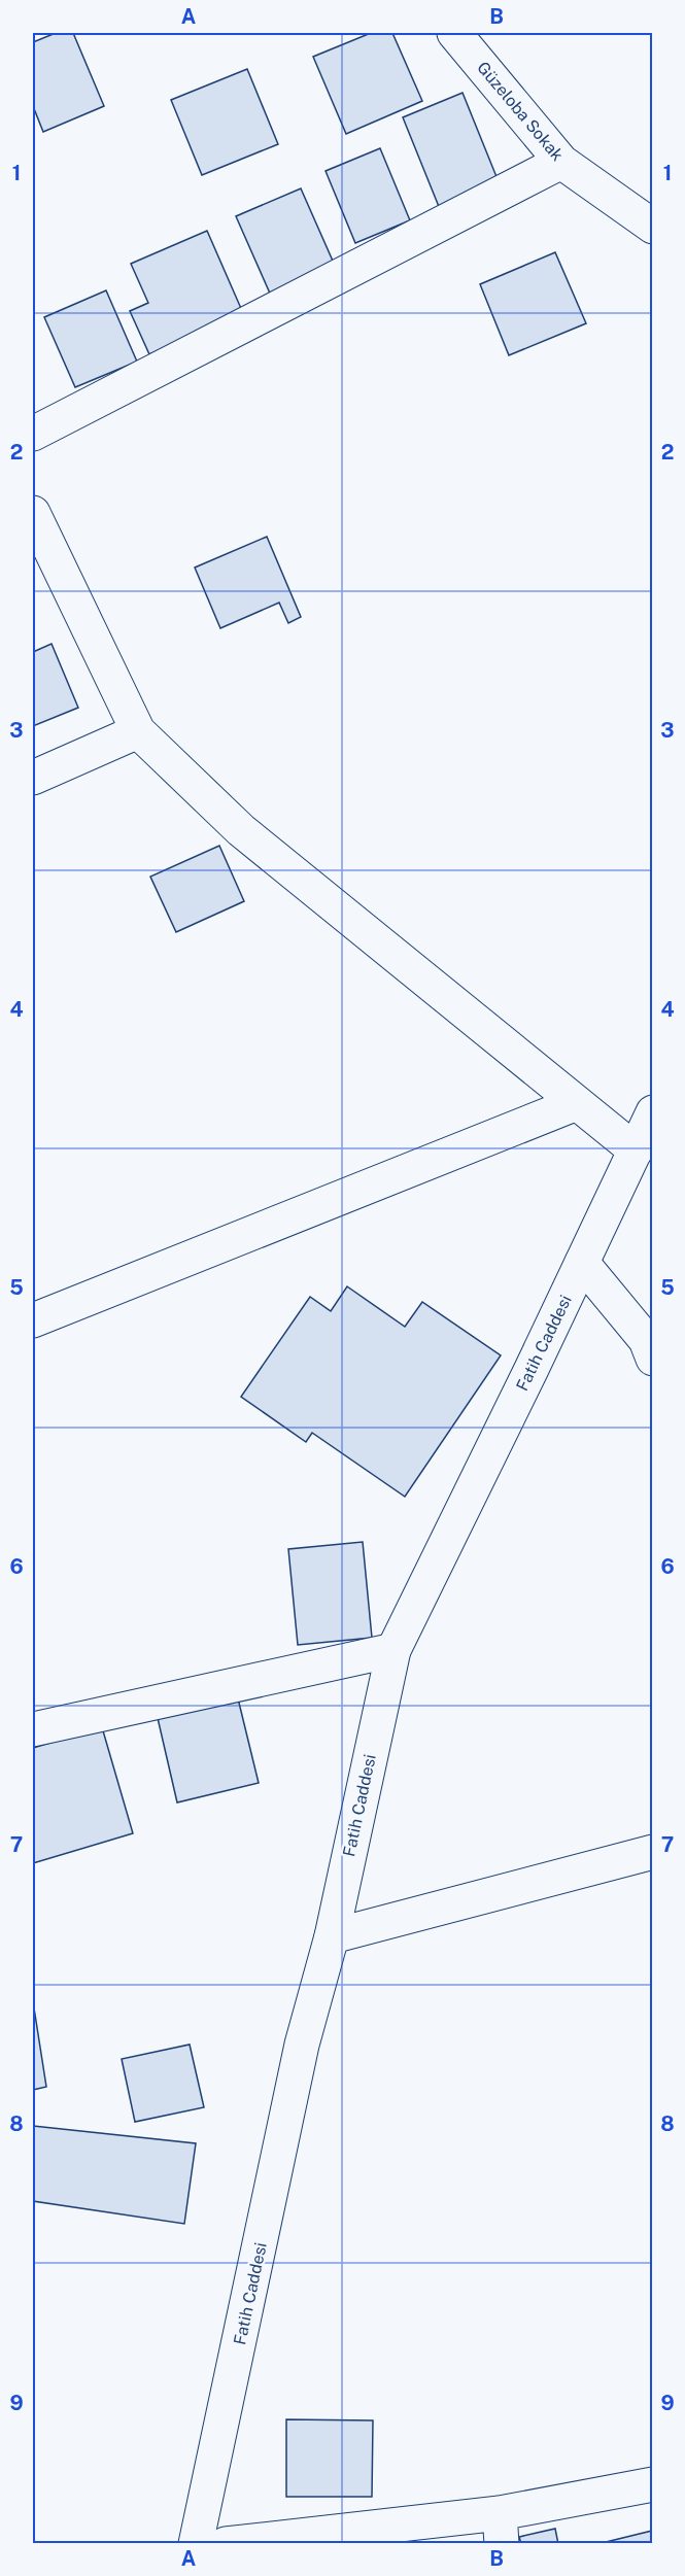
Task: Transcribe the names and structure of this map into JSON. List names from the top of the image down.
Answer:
{
  "streets": {
    "street": ["Güzeloba Sokak", "Fatih Caddesi"]
  },
  "grid": {
    "columns": ["A", "B"],
    "rows": [
      "1",
      "2",
      "3",
      "4",
      "5",
      "6",
      "7",
      "8",
      "9"
    ]
  }
}
